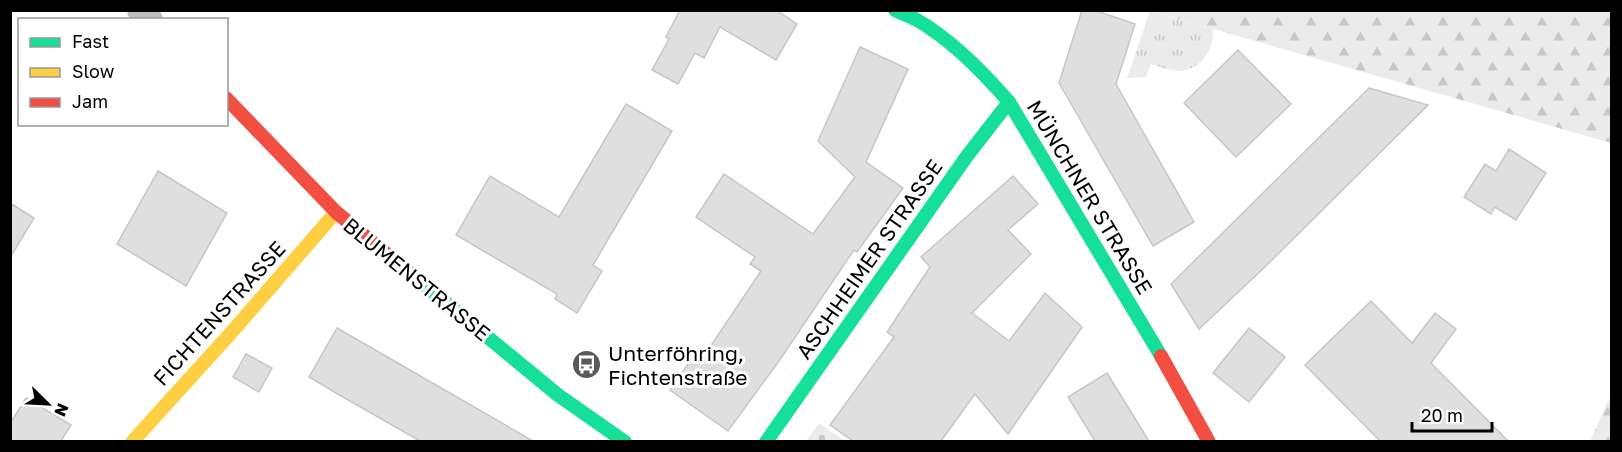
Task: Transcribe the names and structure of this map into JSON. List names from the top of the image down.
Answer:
{
  "streets": {
    "street": [
      "MÜNCHNER STRASSE",
      "ASCHHEIMER STRASSE",
      "BLUMENSTRASSE",
      "FICHTENSTRASSE"
    ]
  },
  "crossings": [
    ["MÜNCHNER STRASSE", "ASCHHEIMER STRASSE"],
    ["BLUMENSTRASSE", "FICHTENSTRASSE"]
  ],
  "places": {
    "bus stop": ["Unterföhring, Fichtenstraße"]
  },
  "legend": ["Fast", "Slow", "Jam"],
  "scale_bar": "20 m",
  "north": "bottom right"
}
